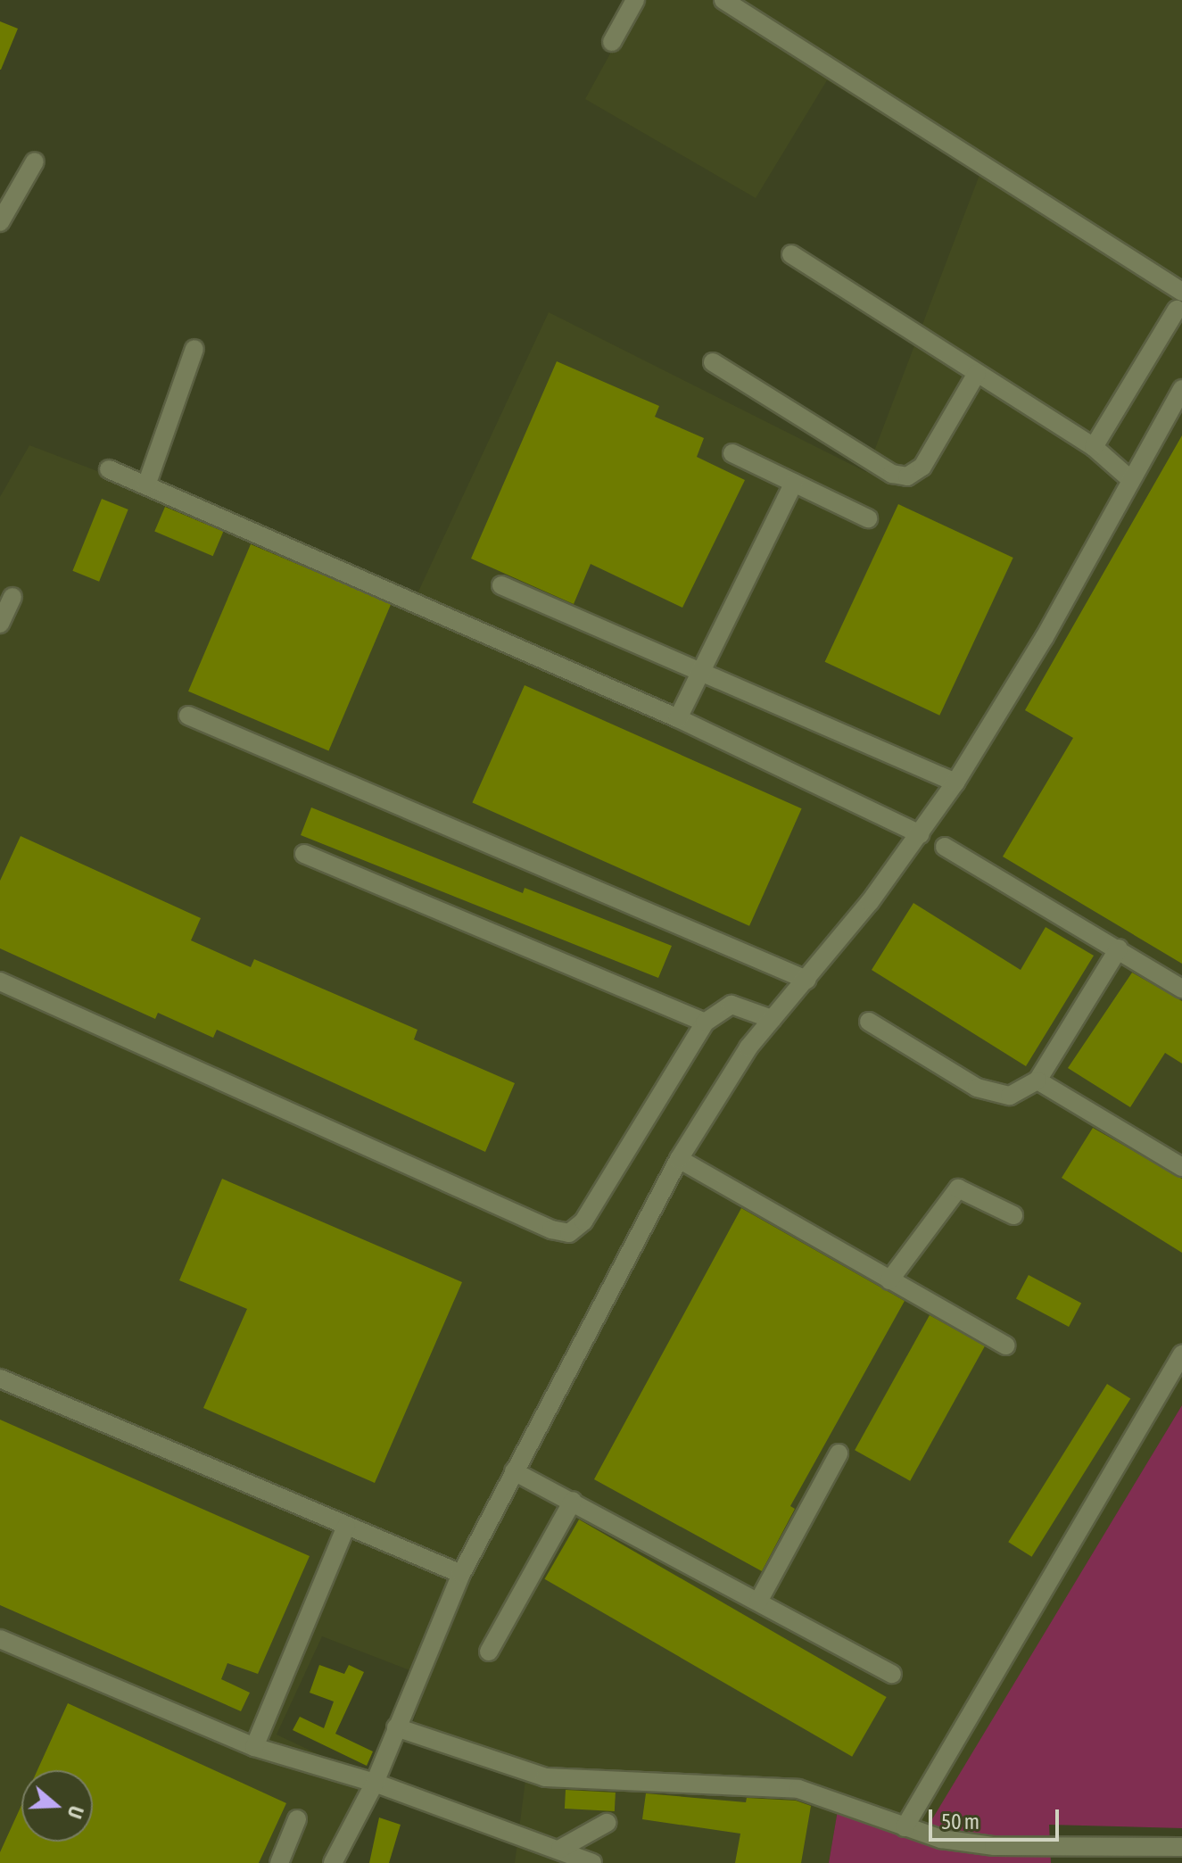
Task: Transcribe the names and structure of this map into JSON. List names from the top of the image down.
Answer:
{
  "scale_bar": "50 m",
  "north": "right"
}
